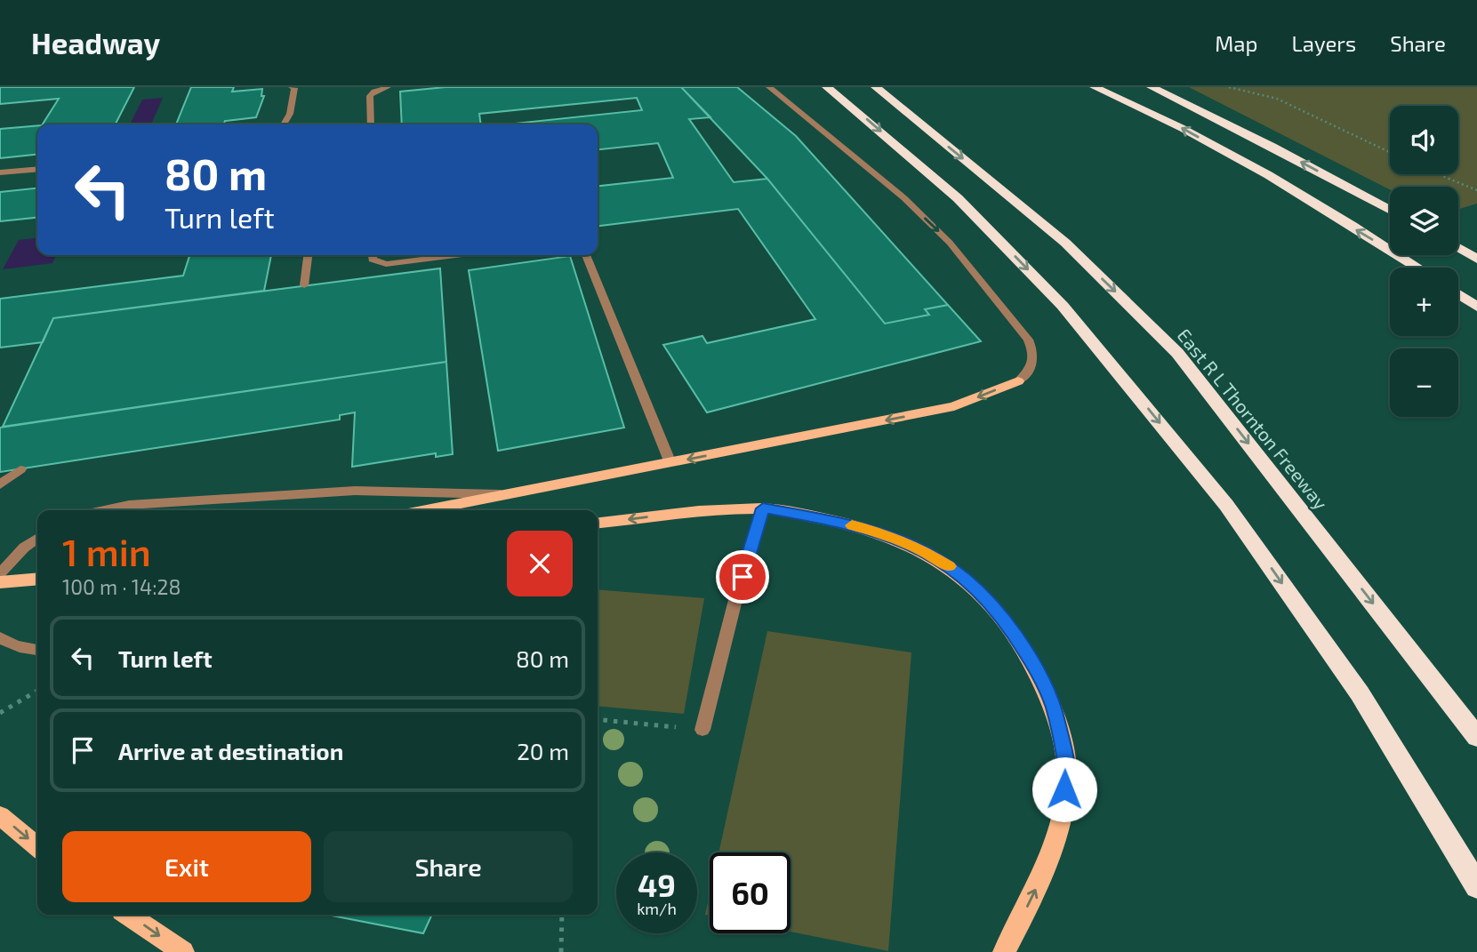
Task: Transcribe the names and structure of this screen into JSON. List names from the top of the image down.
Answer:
{
  "streets": {
    "highway": ["East R L Thornton Freeway"]
  },
  "page": {
    "header": "Headway",
    "nav": ["Map", "Layers", "Share"],
    "map_buttons": ["+", "−"],
    "turn": ["80 m", "Turn left"],
    "heading": ["1 min", "100 m · 14:28"],
    "list": [
      {
        "name": "Turn left",
        "value": "80 m"
      },
      {
        "name": "Arrive at destination",
        "value": "20 m"
      }
    ],
    "buttons": ["Exit", "Share"],
    "speed": "49 km/h",
    "limit": "60"
  }
}
